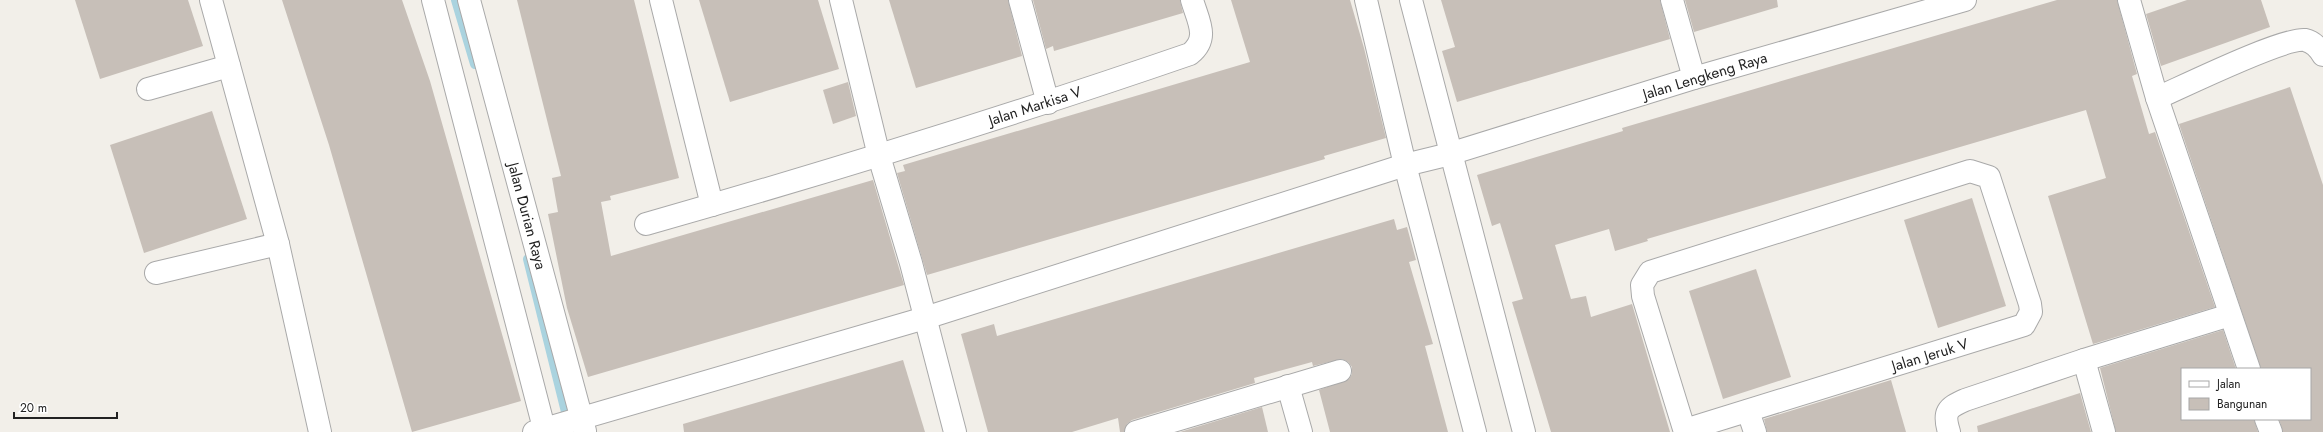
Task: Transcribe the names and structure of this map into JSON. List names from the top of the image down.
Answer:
{
  "streets": {
    "street": [
      "Jalan Lengkeng Raya",
      "Jalan Markisa V",
      "Jalan Durian Raya",
      "Jalan Jeruk V"
    ]
  },
  "crossings": [
    ["Jalan Lengkeng Raya", "Jalan Durian Raya"]
  ],
  "legend": ["Jalan", "Bangunan"],
  "scale_bar": "20 m"
}
